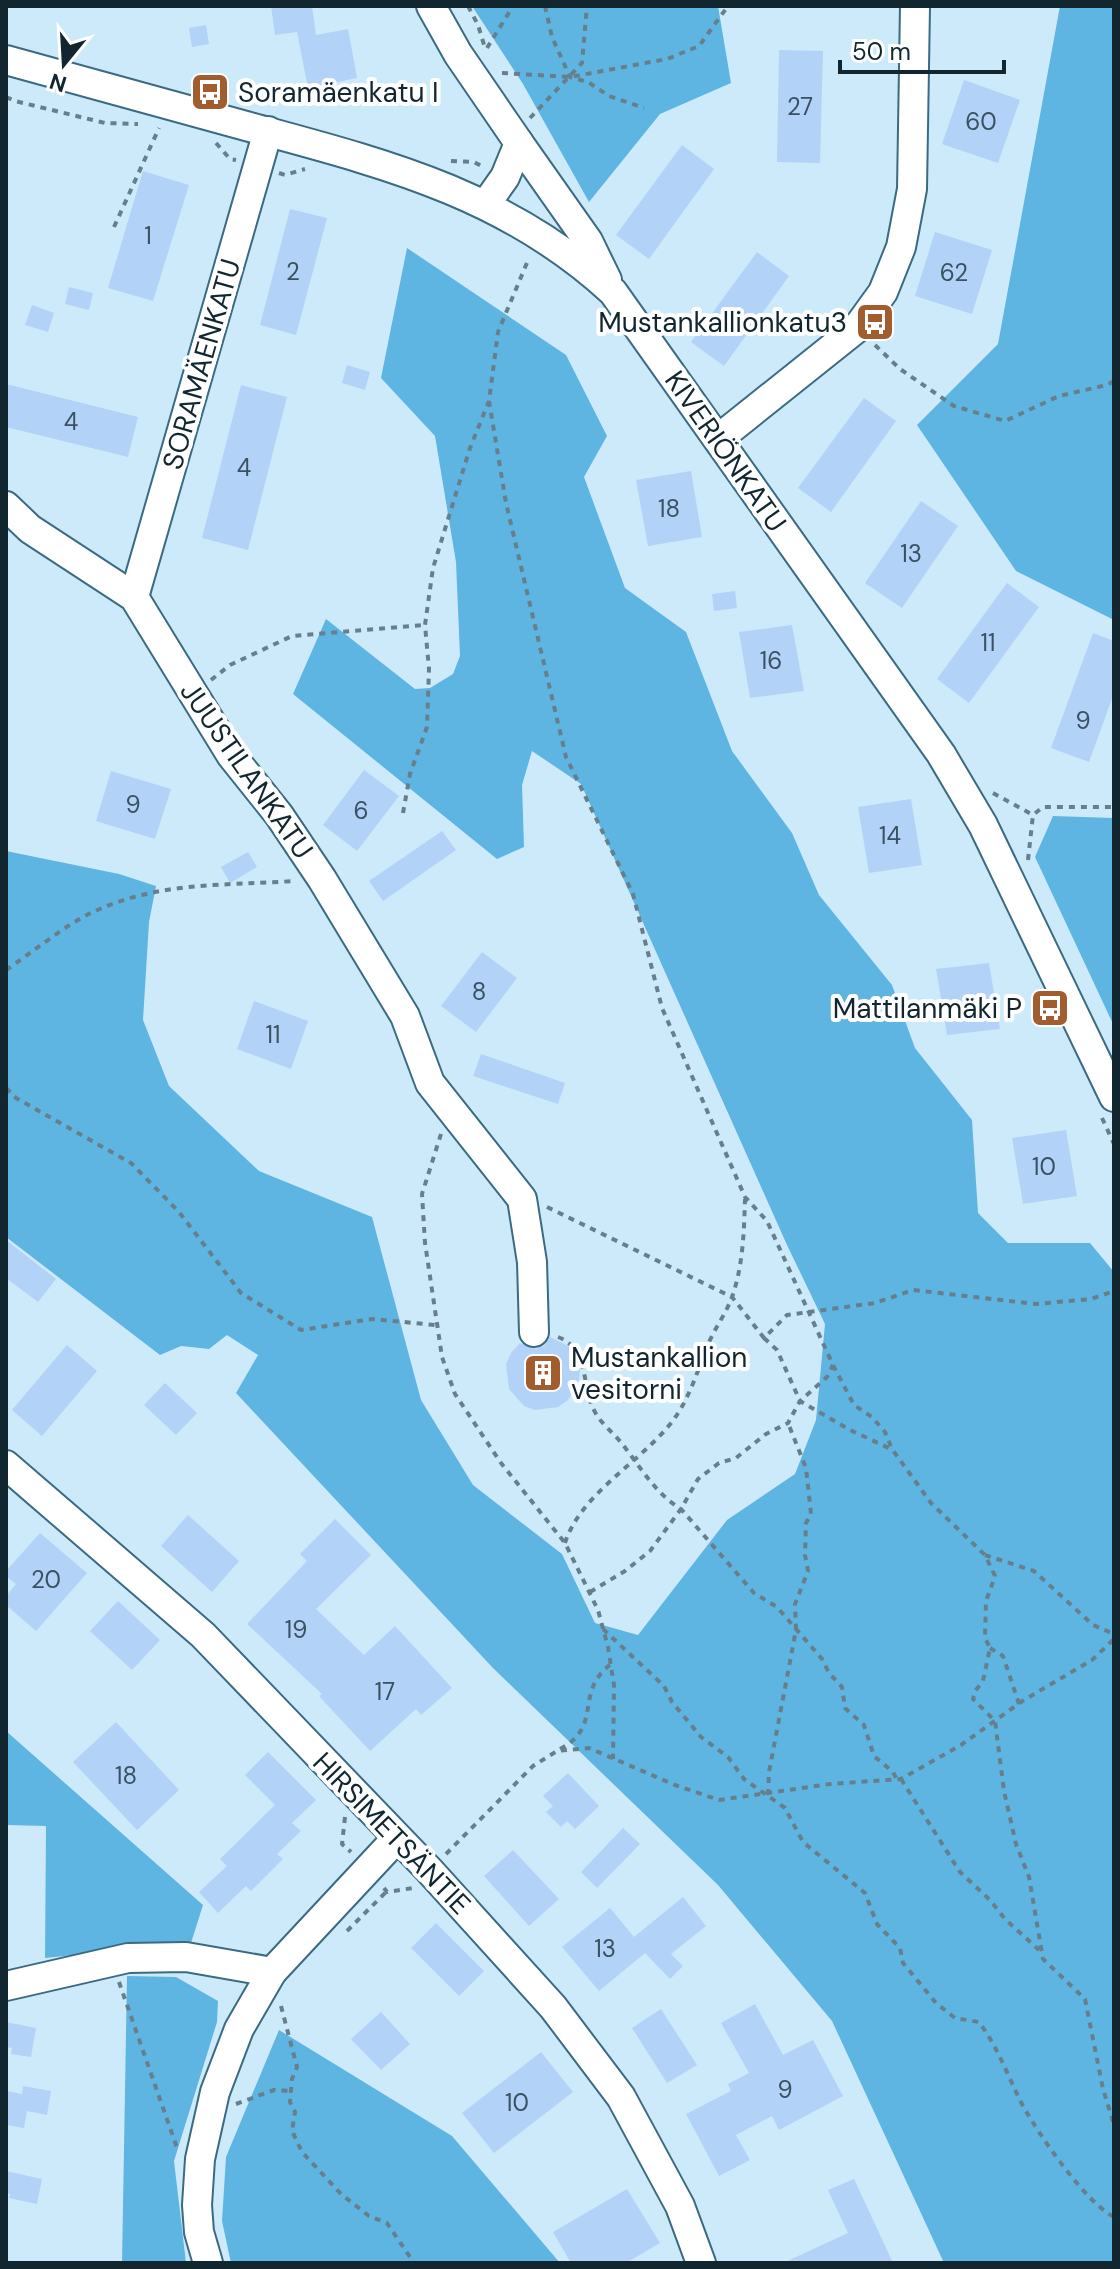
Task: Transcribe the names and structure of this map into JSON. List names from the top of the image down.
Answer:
{
  "streets": {
    "street": [
      "SORAMÄENKATU",
      "KIVERIÖNKATU",
      "JUUSTILANKATU",
      "HIRSIMETSÄNTIE"
    ]
  },
  "crossings": [
    ["SORAMÄENKATU", "KIVERIÖNKATU"],
    ["SORAMÄENKATU", "JUUSTILANKATU"]
  ],
  "places": {
    "bus stop": ["Soramäenkatu I", "Mustankallionkatu3", "Mattilanmäki P"],
    "building": ["Mustankallion vesitorni"]
  },
  "house_numbers": [
    "27",
    "60",
    "1",
    "2",
    "62",
    "4",
    "4",
    "18",
    "13",
    "11",
    "16",
    "9",
    "9",
    "6",
    "14",
    "8",
    "11",
    "10",
    "20",
    "19",
    "17",
    "18",
    "13",
    "9",
    "10"
  ],
  "scale_bar": "50 m",
  "north": "bottom"
}
